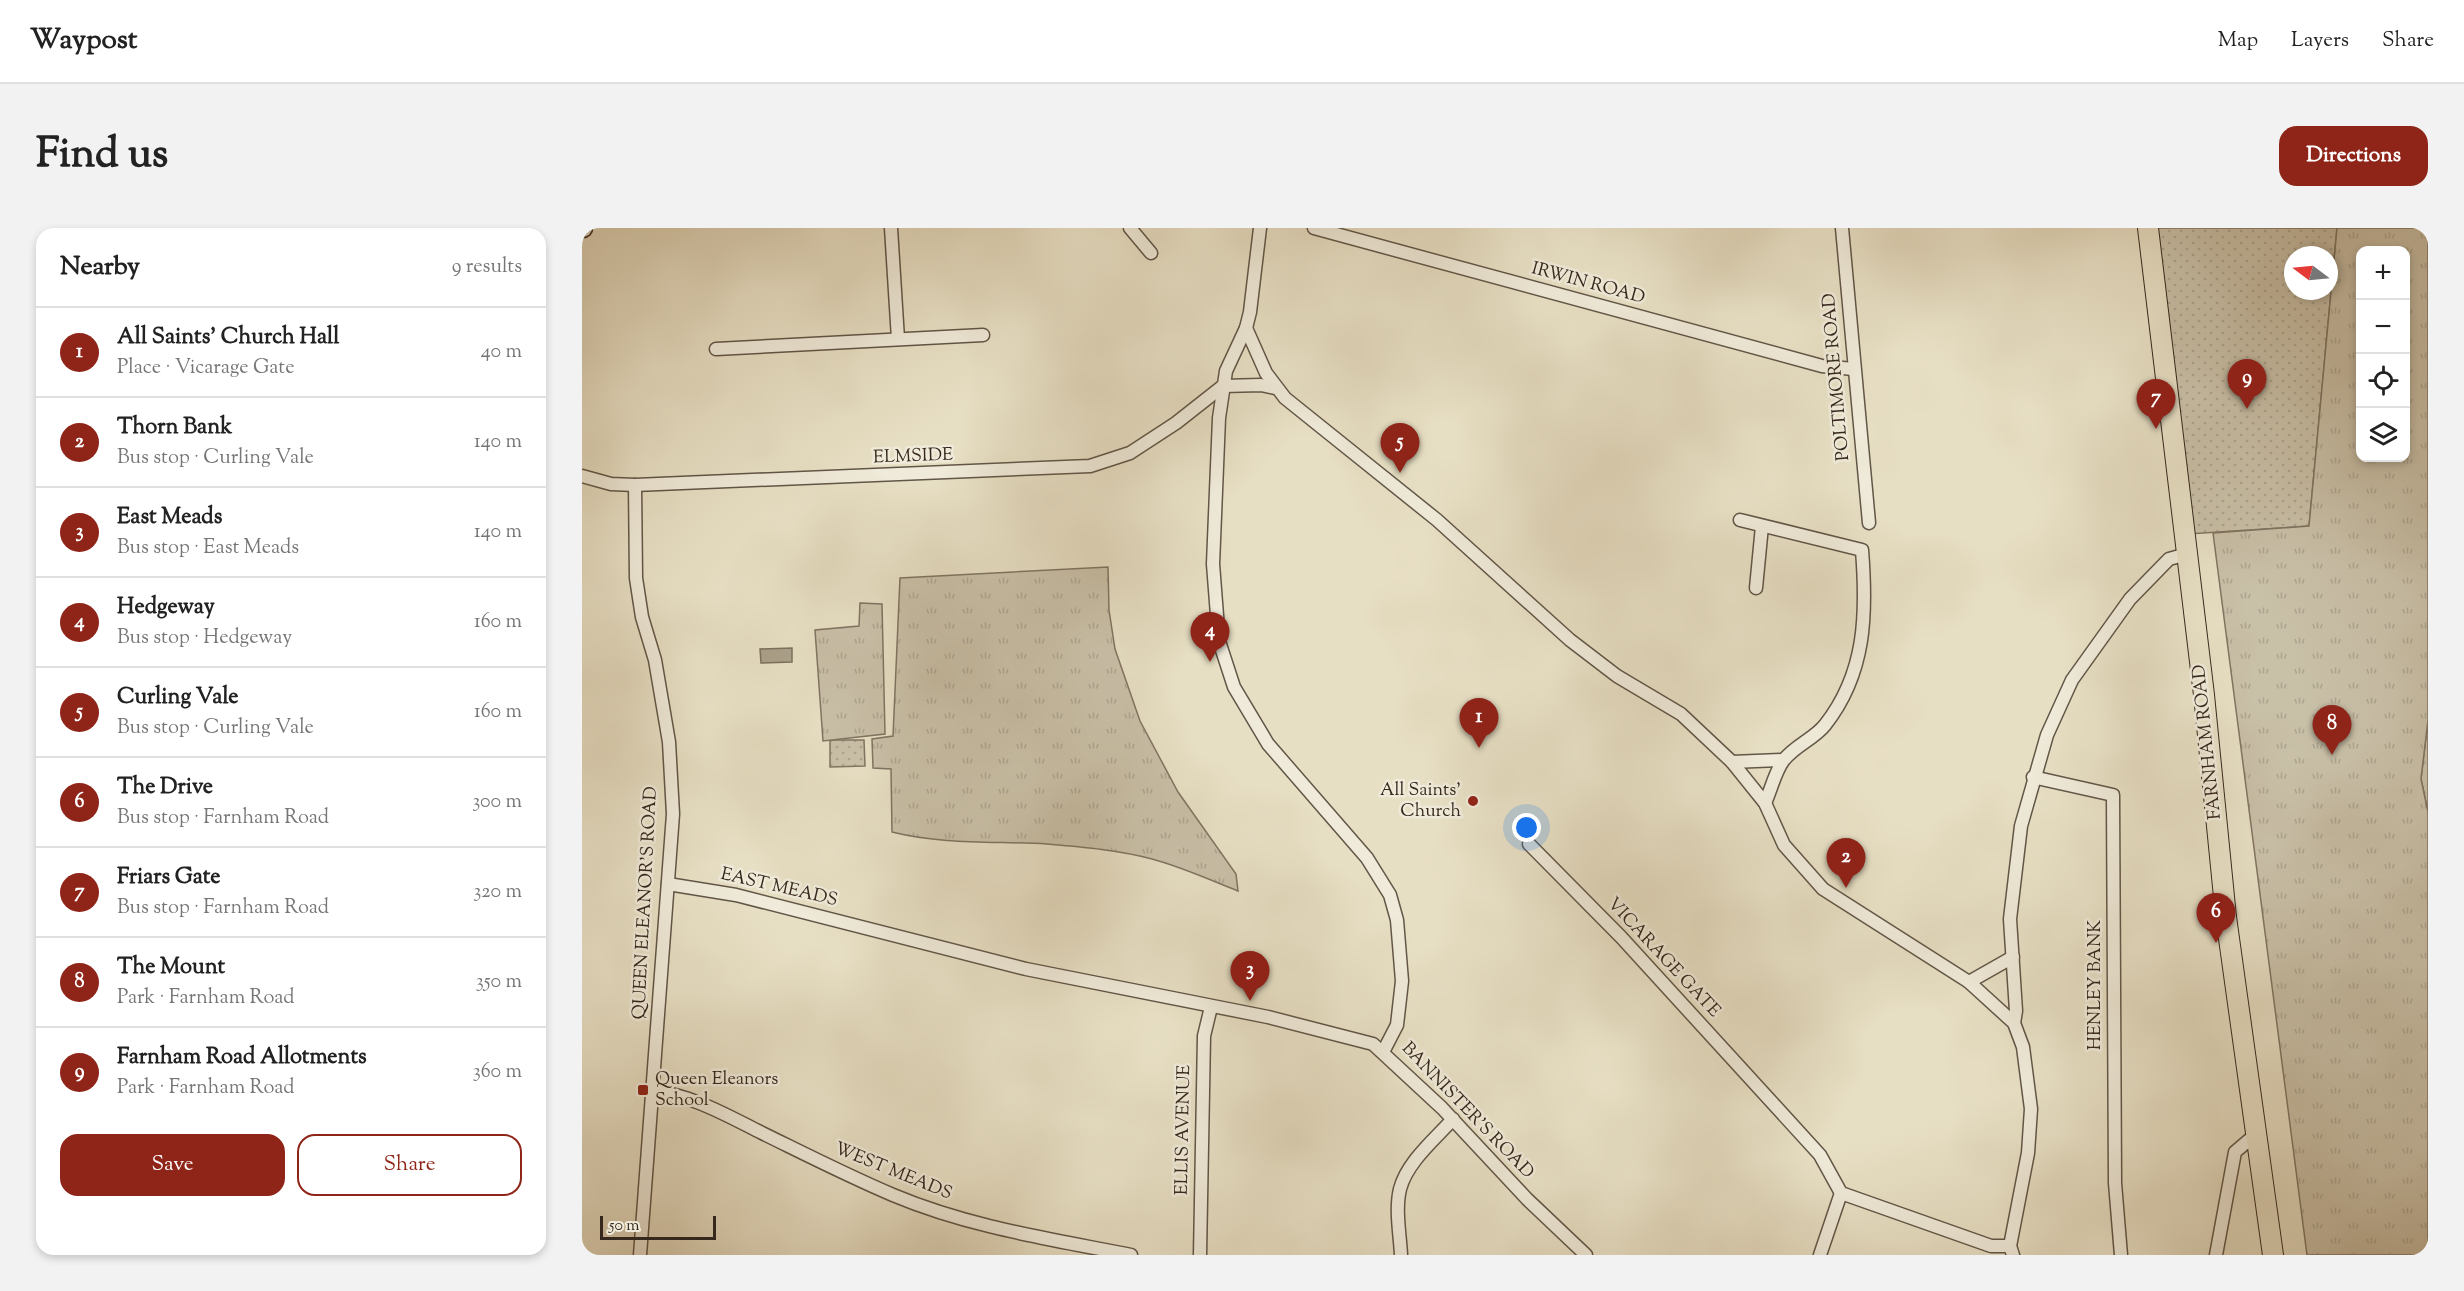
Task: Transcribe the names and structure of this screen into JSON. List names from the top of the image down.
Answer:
{
  "streets": {
    "main road": ["FARNHAM ROAD"],
    "street": [
      "IRWIN ROAD",
      "POLTIMORE ROAD",
      "ELMSIDE",
      "EAST MEADS",
      "QUEEN ELEANOR'S ROAD",
      "VICARAGE GATE",
      "HENLEY BANK",
      "BANNISTER'S ROAD",
      "ELLIS AVENUE",
      "WEST MEADS"
    ]
  },
  "crossings": [
    ["IRWIN ROAD", "POLTIMORE ROAD"],
    ["ELMSIDE", "QUEEN ELEANOR'S ROAD"],
    ["EAST MEADS", "QUEEN ELEANOR'S ROAD"],
    ["EAST MEADS", "BANNISTER'S ROAD"],
    ["EAST MEADS", "ELLIS AVENUE"],
    ["QUEEN ELEANOR'S ROAD", "WEST MEADS"]
  ],
  "places": {
    "other": ["All Saints' Church"],
    "transit": ["Queen Eleanors School"]
  },
  "scale_bar": "50 m",
  "north": "left",
  "page": {
    "header": "Waypost",
    "nav": ["Map", "Layers", "Share"],
    "title": "Find us",
    "buttons": [
      "Directions",
      ["Save", "Share"]
    ],
    "heading": ["Nearby", "9 results"],
    "map_buttons": ["+", "−"],
    "list": [
      {
        "mark": "1",
        "name": "All Saints' Church Hall",
        "note": "Place · Vicarage Gate",
        "value": "40 m"
      },
      {
        "mark": "2",
        "name": "Thorn Bank",
        "note": "Bus stop · Curling Vale",
        "value": "140 m"
      },
      {
        "mark": "3",
        "name": "East Meads",
        "note": "Bus stop · East Meads",
        "value": "140 m"
      },
      {
        "mark": "4",
        "name": "Hedgeway",
        "note": "Bus stop · Hedgeway",
        "value": "160 m"
      },
      {
        "mark": "5",
        "name": "Curling Vale",
        "note": "Bus stop · Curling Vale",
        "value": "160 m"
      },
      {
        "mark": "6",
        "name": "The Drive",
        "note": "Bus stop · Farnham Road",
        "value": "300 m"
      },
      {
        "mark": "7",
        "name": "Friars Gate",
        "note": "Bus stop · Farnham Road",
        "value": "320 m"
      },
      {
        "mark": "8",
        "name": "The Mount",
        "note": "Park · Farnham Road",
        "value": "350 m"
      },
      {
        "mark": "9",
        "name": "Farnham Road Allotments",
        "note": "Park · Farnham Road",
        "value": "360 m"
      }
    ],
    "pins": [
      "9",
      "7",
      "5",
      "4",
      "1",
      "8",
      "2",
      "6",
      "3"
    ],
    "scale": "50 m"
  }
}
